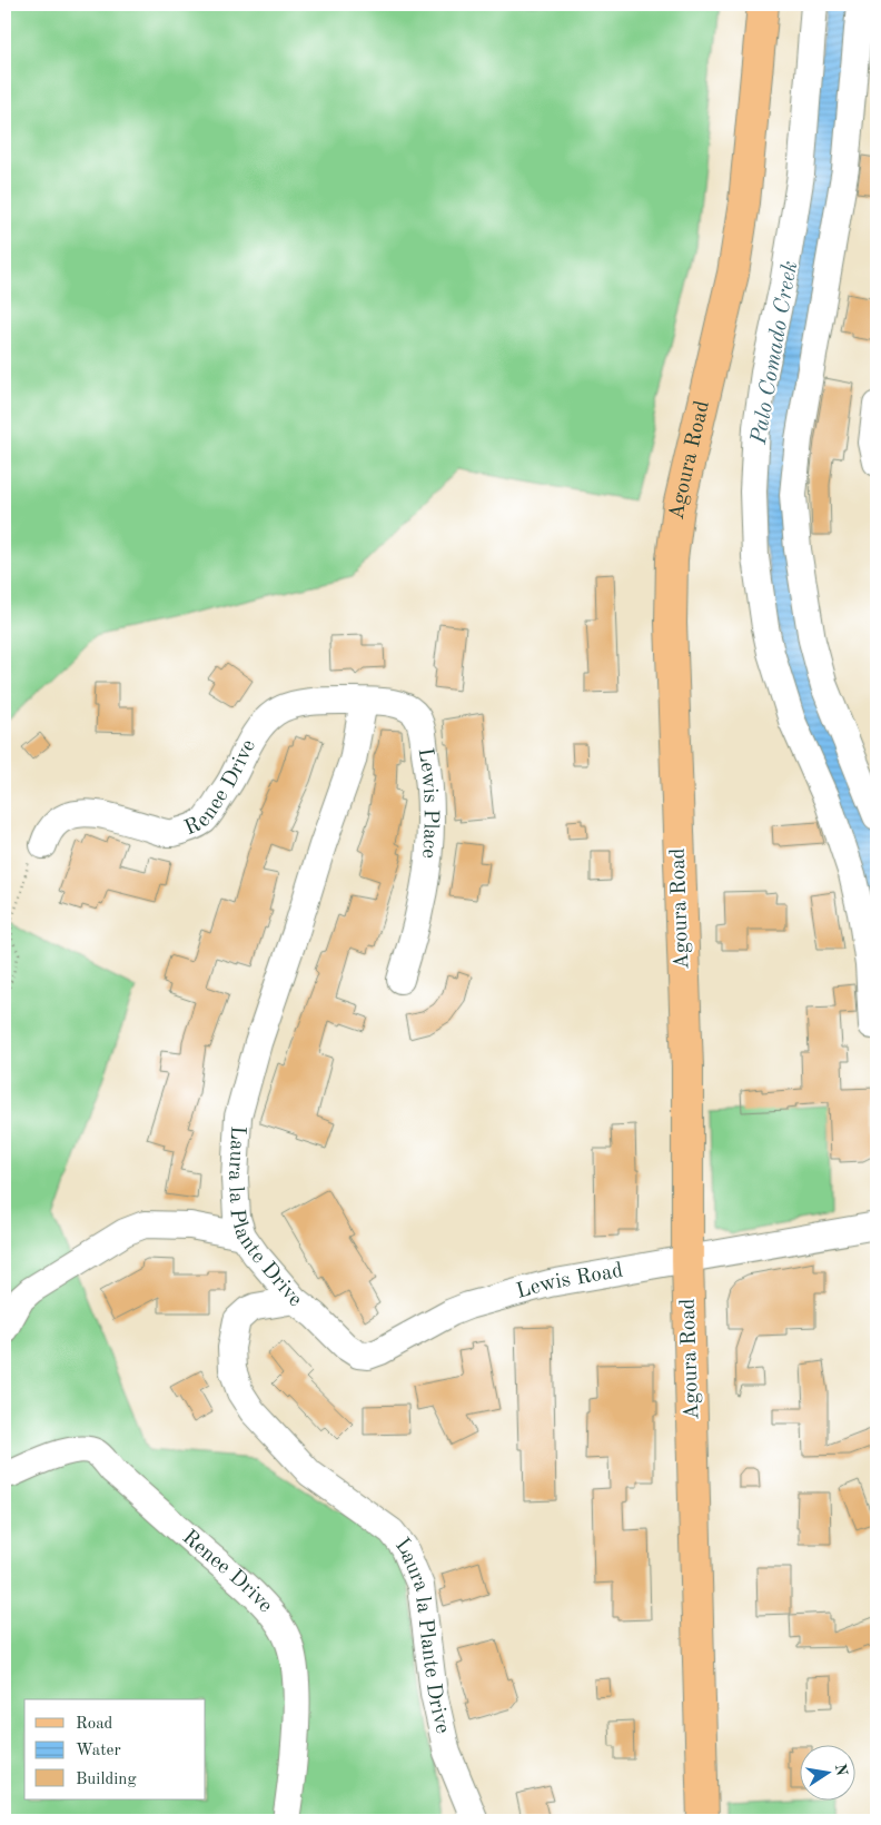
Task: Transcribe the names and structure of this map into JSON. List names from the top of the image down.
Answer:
{
  "streets": {
    "main road": ["Agoura Road"],
    "street": [
      "Renee Drive",
      "Lewis Place",
      "Laura la Plante Drive",
      "Lewis Road"
    ]
  },
  "crossings": [
    ["Agoura Road", "Lewis Road"],
    ["Renee Drive", "Lewis Place"],
    ["Renee Drive", "Laura la Plante Drive"],
    ["Lewis Place", "Laura la Plante Drive"],
    ["Laura la Plante Drive", "Lewis Road"]
  ],
  "water": ["Palo Comado Creek"],
  "legend": ["Road", "Water", "Building"],
  "north": "right"
}
